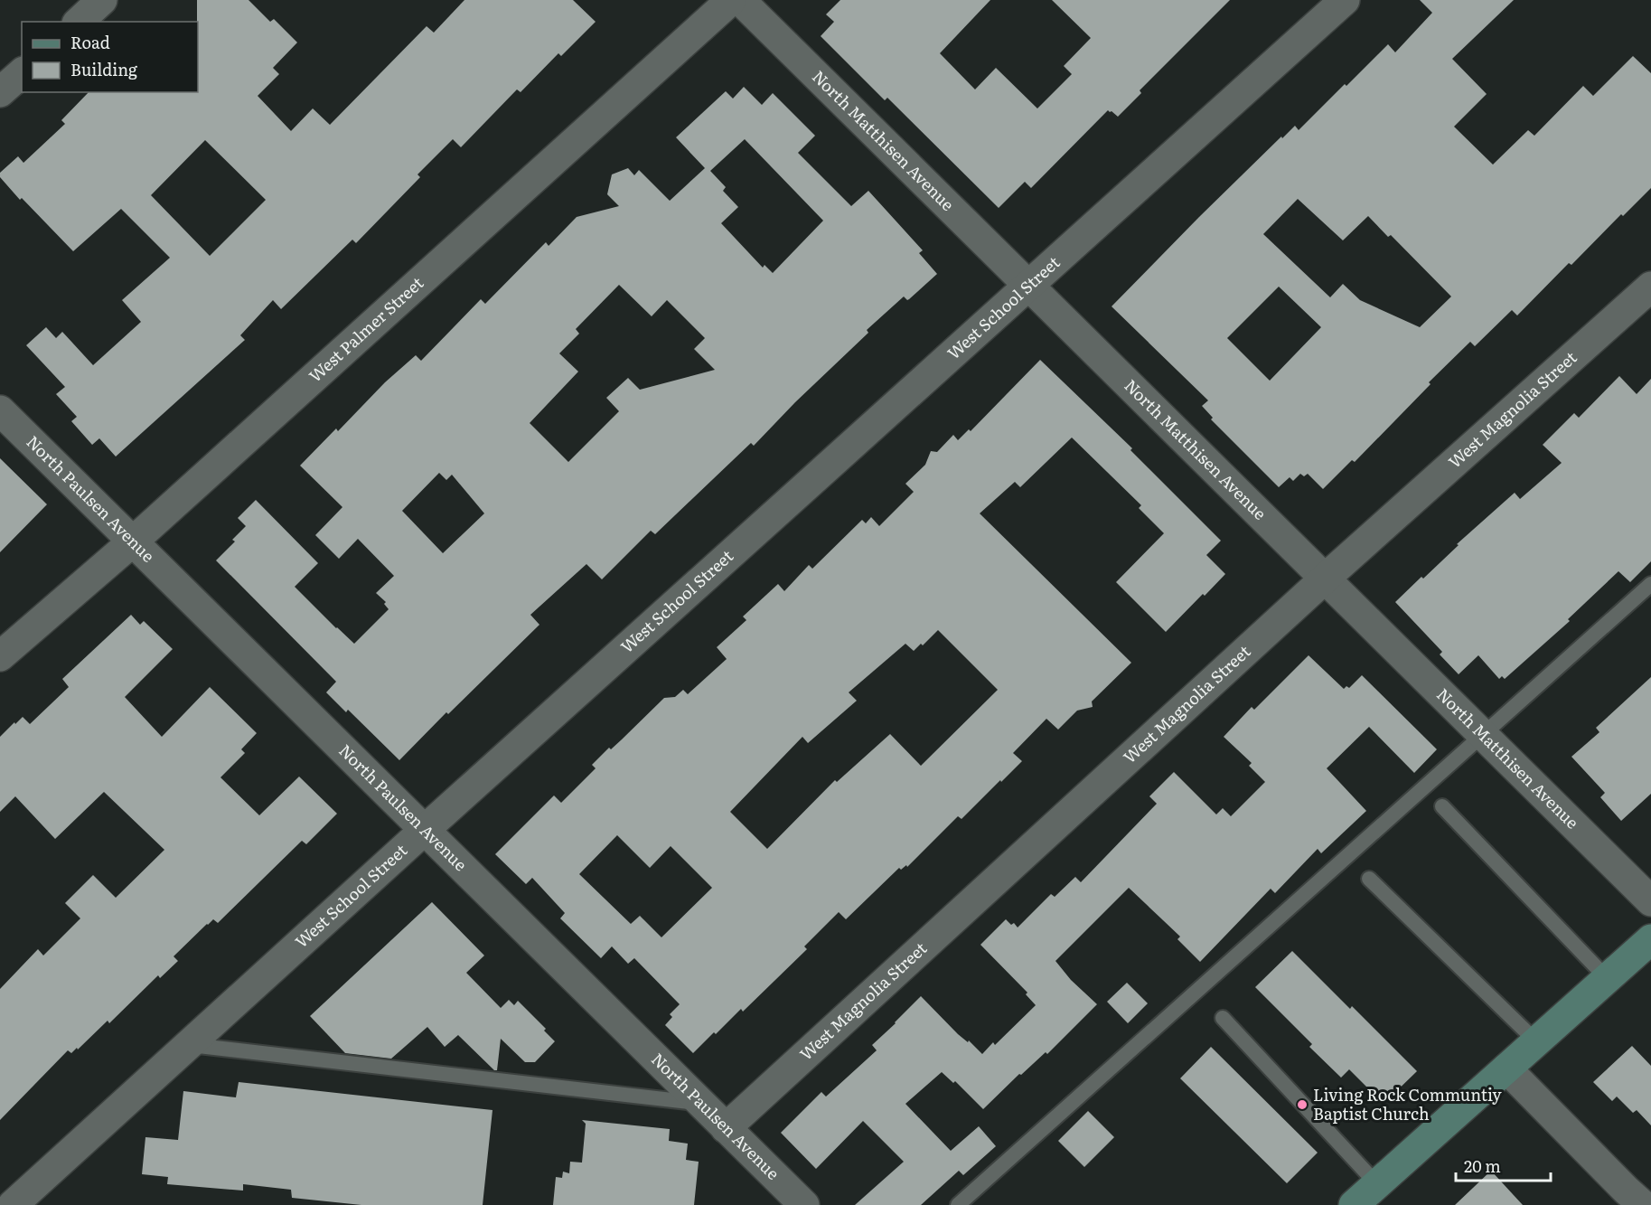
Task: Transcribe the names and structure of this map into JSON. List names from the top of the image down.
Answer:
{
  "streets": {
    "street": [
      "North Matthisen Avenue",
      "West School Street",
      "West Palmer Street",
      "West Magnolia Street",
      "North Paulsen Avenue"
    ]
  },
  "crossings": [
    ["North Matthisen Avenue", "West School Street"],
    ["North Matthisen Avenue", "West Magnolia Street"],
    ["West School Street", "North Paulsen Avenue"],
    ["West Palmer Street", "North Paulsen Avenue"],
    ["West Magnolia Street", "North Paulsen Avenue"]
  ],
  "places": ["Living Rock Communtiy Baptist Church"],
  "legend": ["Road", "Building"],
  "scale_bar": "20 m"
}
